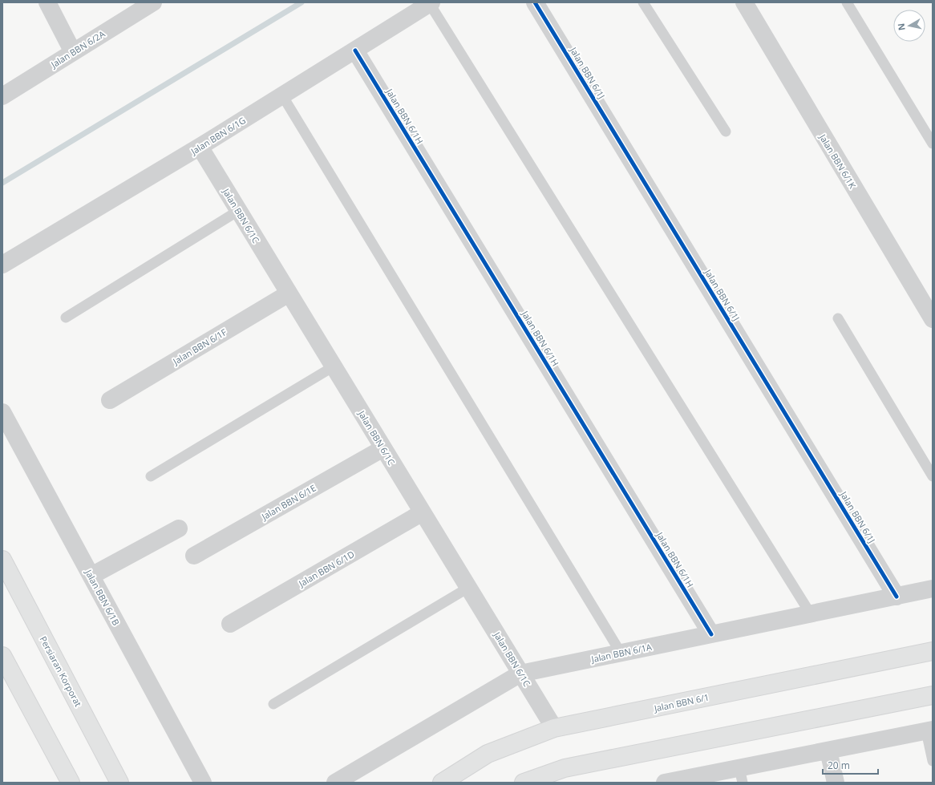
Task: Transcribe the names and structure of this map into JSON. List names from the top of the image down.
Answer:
{
  "streets": {
    "street": [
      "Jalan BBN 6/2A",
      "Jalan BBN 6/1J",
      "Jalan BBN 6/1H",
      "Jalan BBN 6/1G",
      "Jalan BBN 6/1K",
      "Jalan BBN 6/1C",
      "Jalan BBN 6/1F",
      "Jalan BBN 6/1E",
      "Jalan BBN 6/1D",
      "Jalan BBN 6/1B",
      "Jalan BBN 6/1A",
      "Persiaran Korporat",
      "Jalan BBN 6/1"
    ]
  },
  "crossings": [
    ["Jalan BBN 6/1J", "Jalan BBN 6/1A"],
    ["Jalan BBN 6/1H", "Jalan BBN 6/1G"],
    ["Jalan BBN 6/1H", "Jalan BBN 6/1A"],
    ["Jalan BBN 6/1G", "Jalan BBN 6/1C"],
    ["Jalan BBN 6/1C", "Jalan BBN 6/1F"],
    ["Jalan BBN 6/1C", "Jalan BBN 6/1E"],
    ["Jalan BBN 6/1C", "Jalan BBN 6/1D"],
    ["Jalan BBN 6/1C", "Jalan BBN 6/1A"],
    ["Jalan BBN 6/1C", "Jalan BBN 6/1"]
  ],
  "scale_bar": "20 m",
  "north": "left"
}
